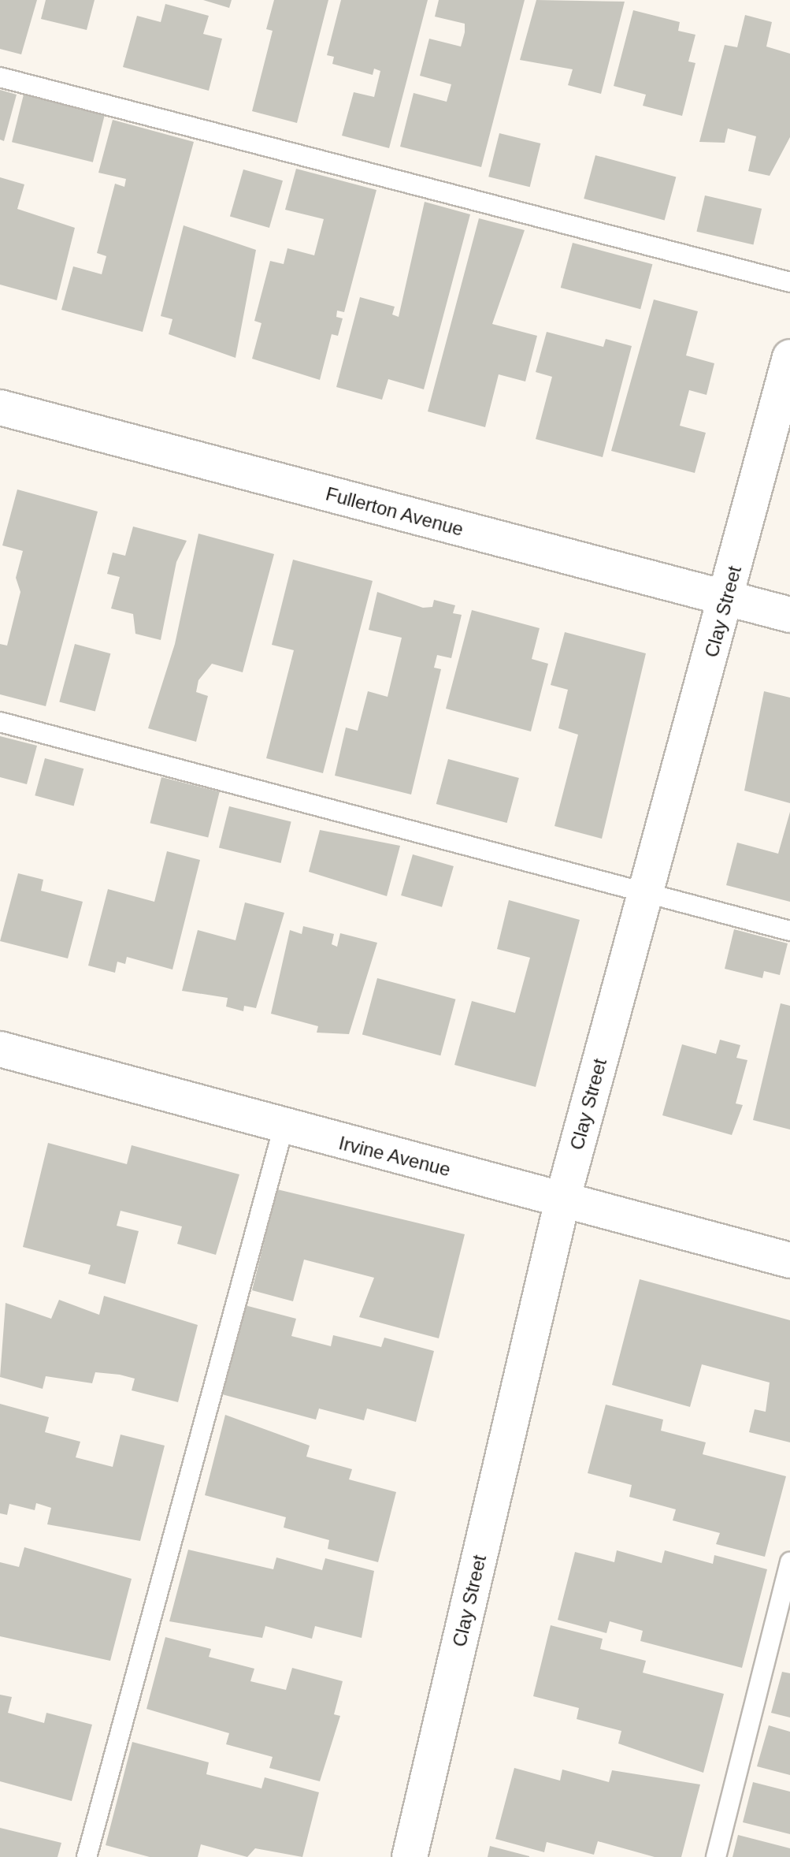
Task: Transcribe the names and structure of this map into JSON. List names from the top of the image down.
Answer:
{
  "streets": {
    "street": ["Fullerton Avenue", "Clay Street", "Irvine Avenue"]
  },
  "crossings": [
    ["Fullerton Avenue", "Clay Street"],
    ["Clay Street", "Irvine Avenue"]
  ]
}
